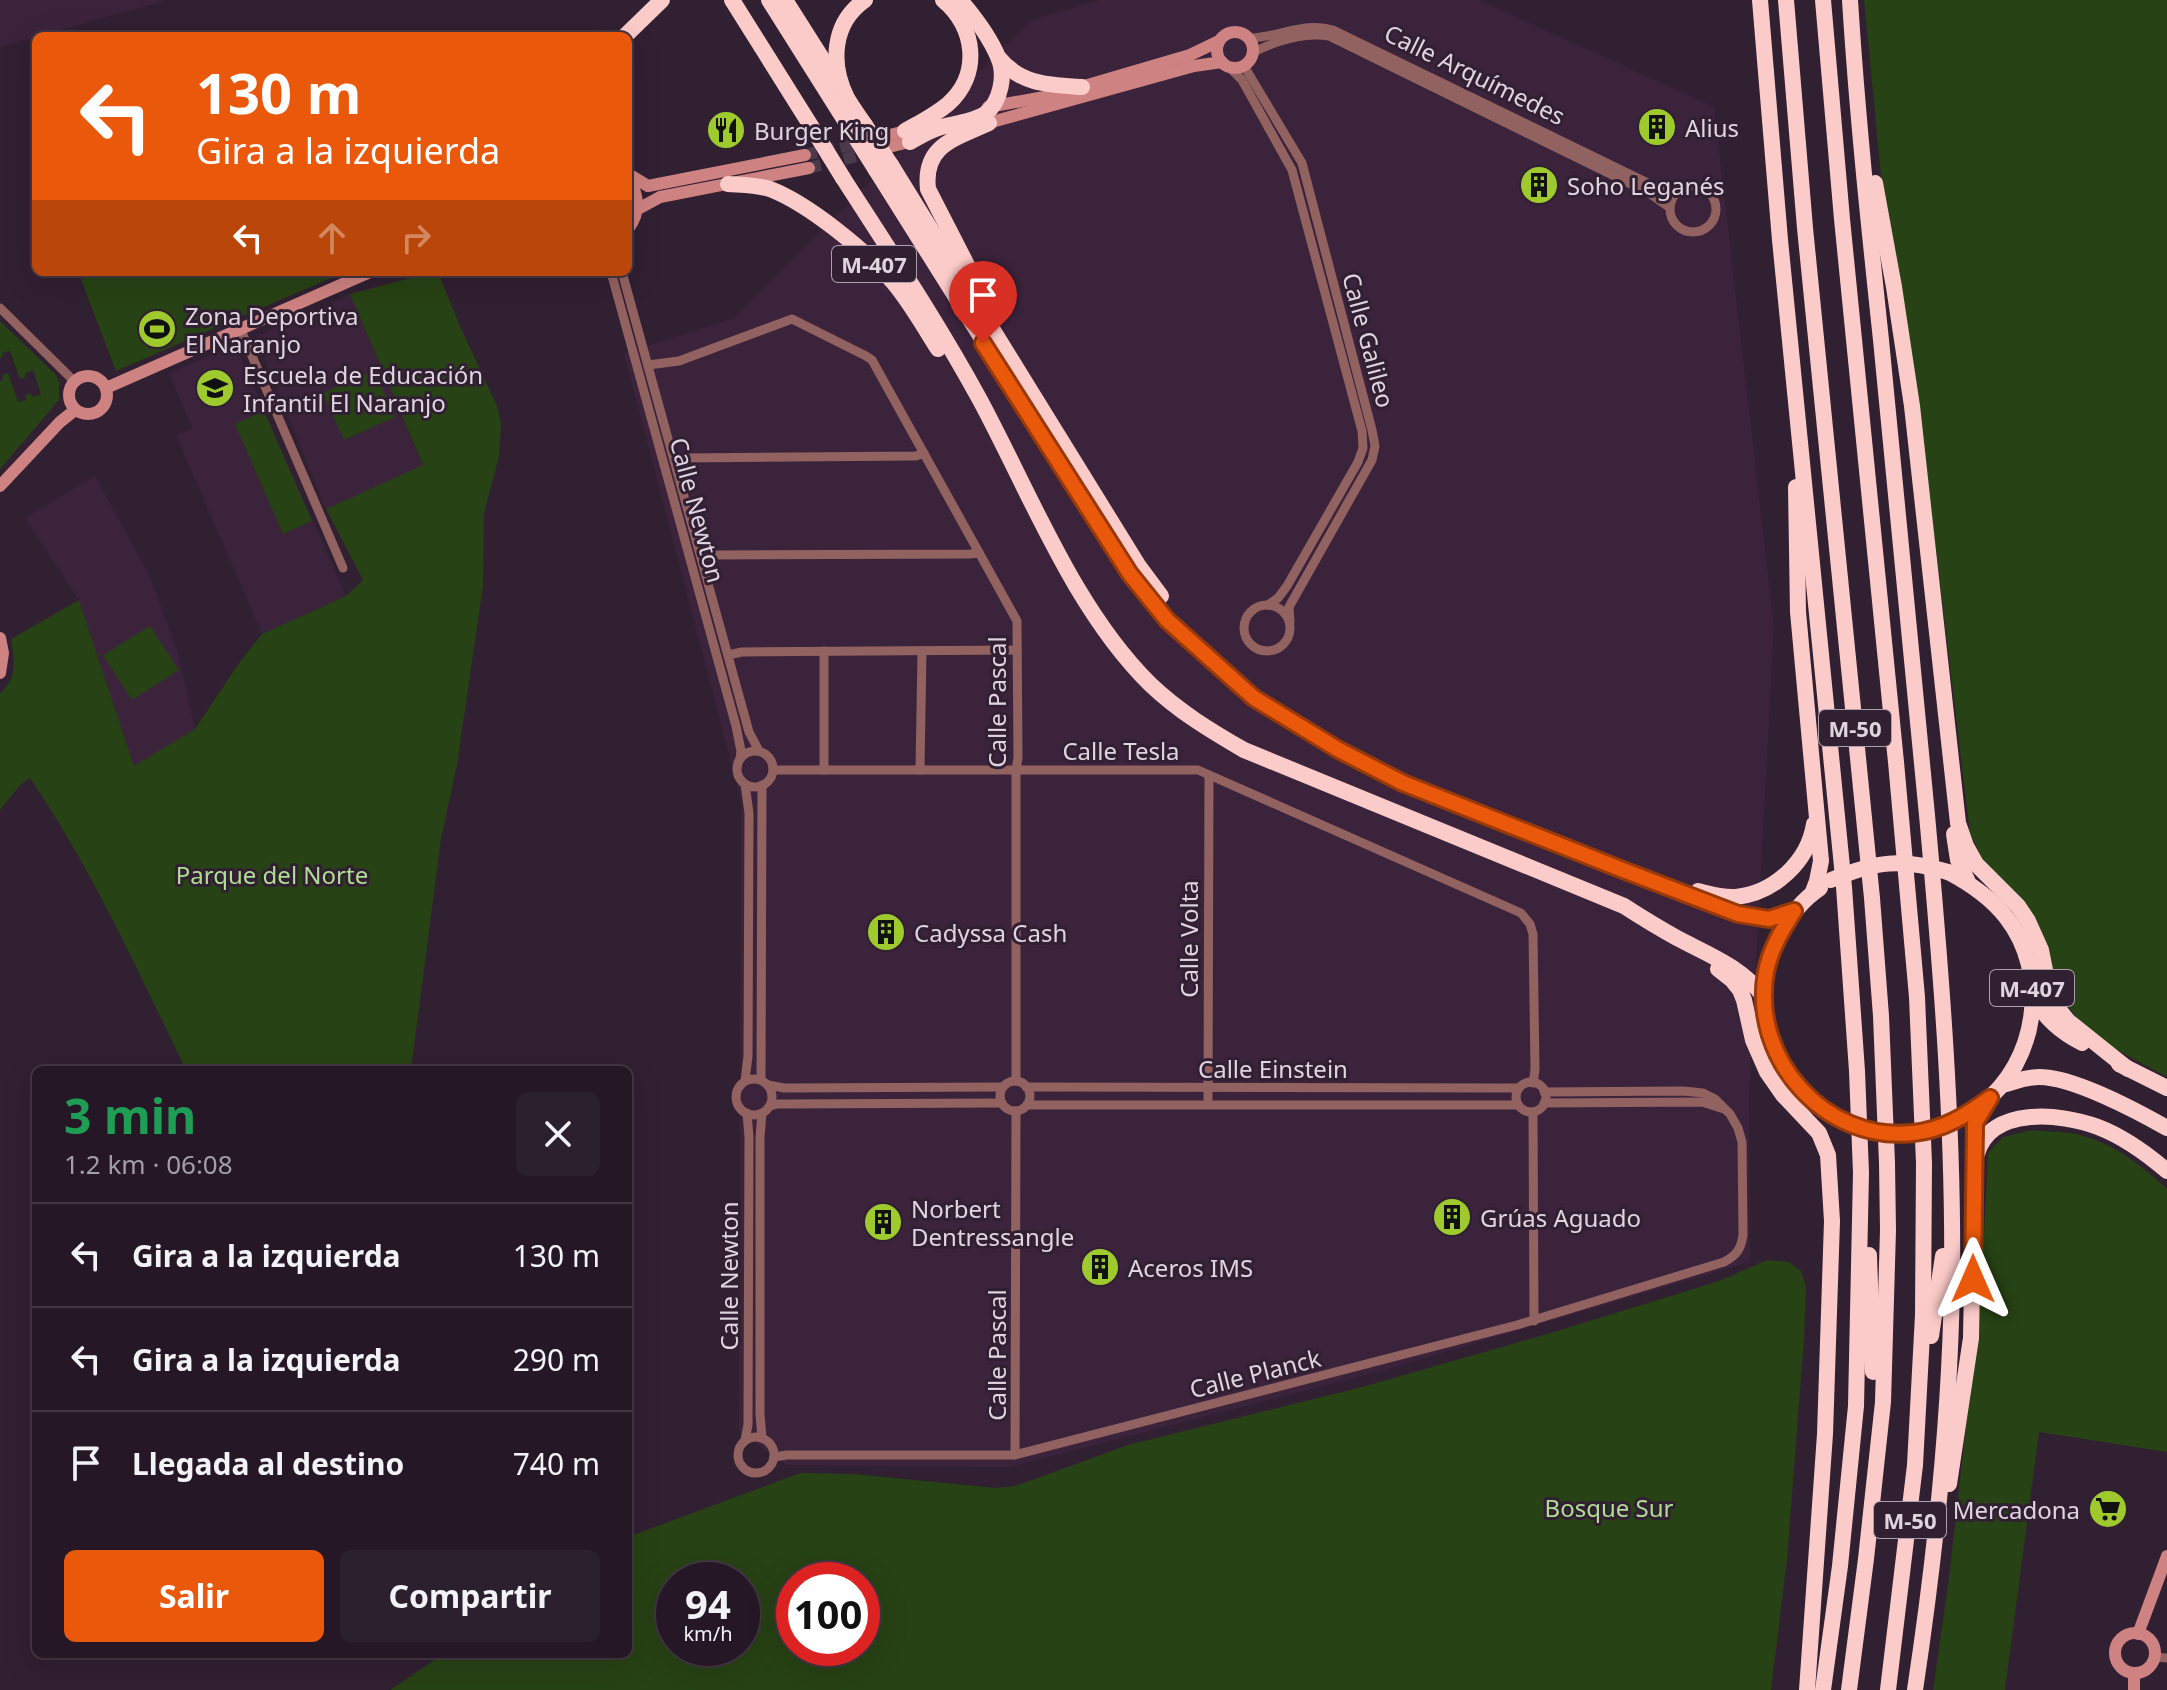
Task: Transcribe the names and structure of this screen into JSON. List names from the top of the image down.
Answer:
{
  "streets": {
    "highway": ["M-407", "M-50"],
    "street": [
      "Calle Arquímedes",
      "Calle Galileo",
      "Calle Newton",
      "Calle Pascal",
      "Calle Tesla",
      "Calle Volta",
      "Calle Einstein",
      "Calle Planck"
    ]
  },
  "crossings": [
    ["Calle Arquímedes", "Calle Galileo"],
    ["Calle Newton", "Calle Pascal"],
    ["Calle Newton", "Calle Tesla"],
    ["Calle Newton", "Calle Planck"],
    ["Calle Pascal", "Calle Tesla"],
    ["Calle Pascal", "Calle Einstein"],
    ["Calle Pascal", "Calle Planck"],
    ["Calle Tesla", "Calle Volta"],
    ["Calle Tesla", "Calle Einstein"],
    ["Calle Volta", "Calle Einstein"]
  ],
  "parks": ["Parque del Norte", "Bosque Sur"],
  "places": {
    "building": [
      "Alius",
      "Soho Leganés",
      "Cadyssa Cash",
      "Grúas Aguado",
      "Norbert Dentressangle",
      "Aceros IMS"
    ],
    "restaurant": ["Burger King"],
    "sports": ["Zona Deportiva El Naranjo"],
    "school or university": ["Escuela de Educación Infantil El Naranjo"],
    "supermarket": ["Mercadona"]
  },
  "page": {
    "turn": ["130 m", "Gira a la izquierda"],
    "heading": ["3 min", "1.2 km · 06:08"],
    "list": [
      {
        "name": "Gira a la izquierda",
        "value": "130 m"
      },
      {
        "name": "Gira a la izquierda",
        "value": "290 m"
      },
      {
        "name": "Llegada al destino",
        "value": "740 m"
      }
    ],
    "buttons": ["Salir", "Compartir"],
    "speed": "94 km/h",
    "limit": "100"
  }
}
